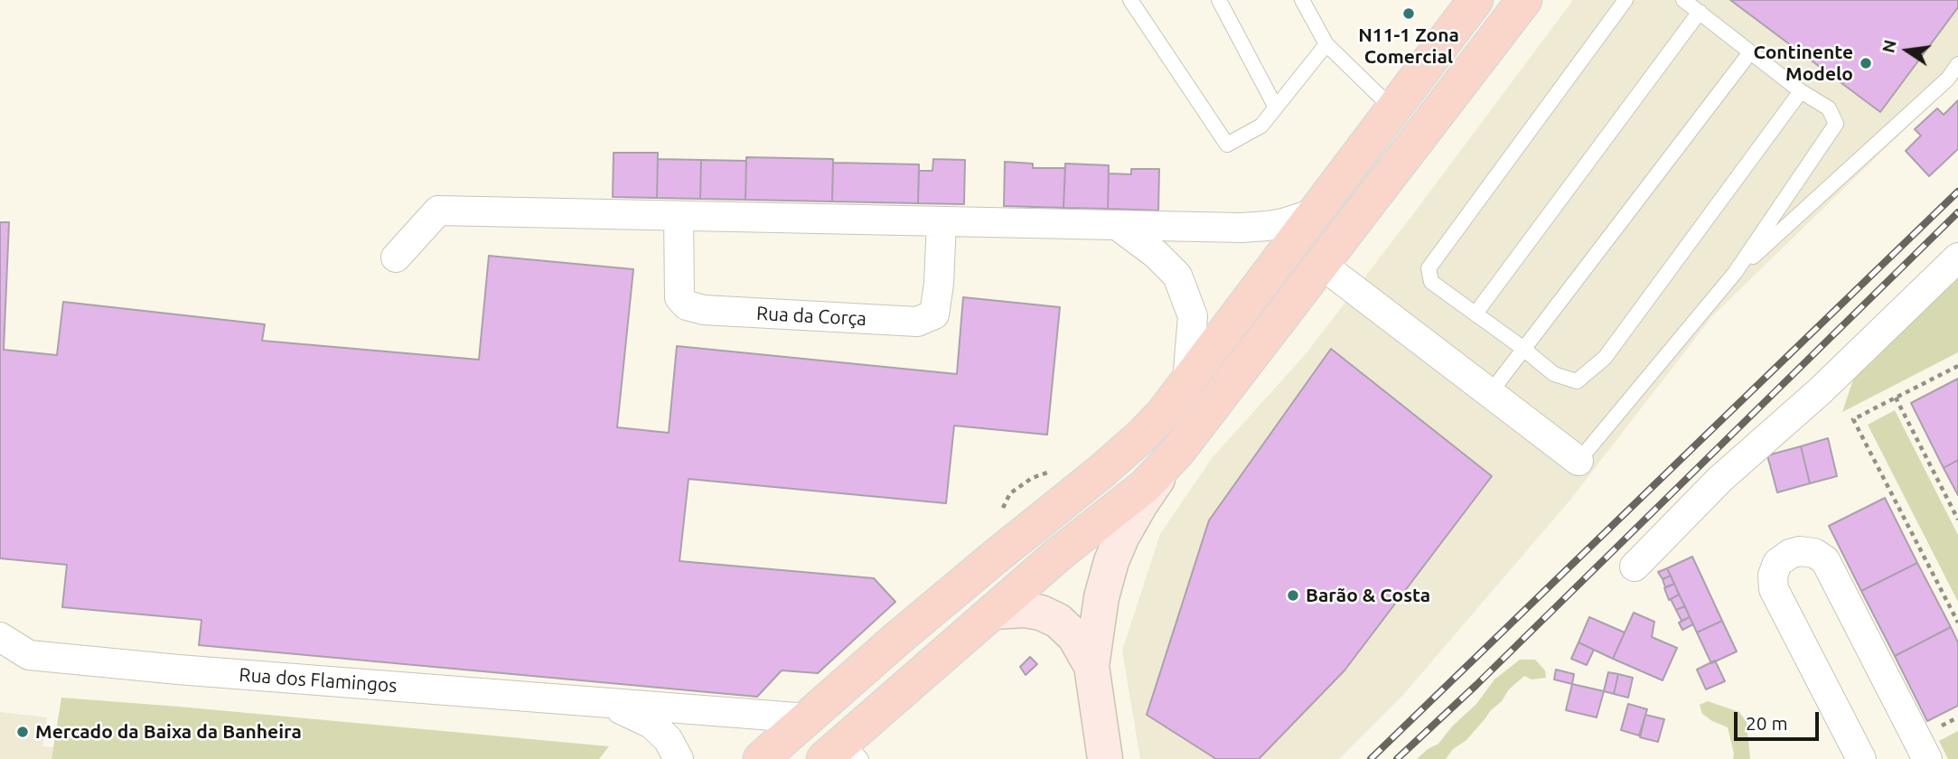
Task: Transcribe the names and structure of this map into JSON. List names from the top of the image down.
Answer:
{
  "streets": {
    "street": ["Rua da Corça", "Rua dos Flamingos"]
  },
  "places": [
    "N11-1 Zona Comercial",
    "Continente Modelo",
    "Barão & Costa",
    "Mercado da Baixa da Banheira"
  ],
  "scale_bar": "20 m",
  "north": "left"
}
